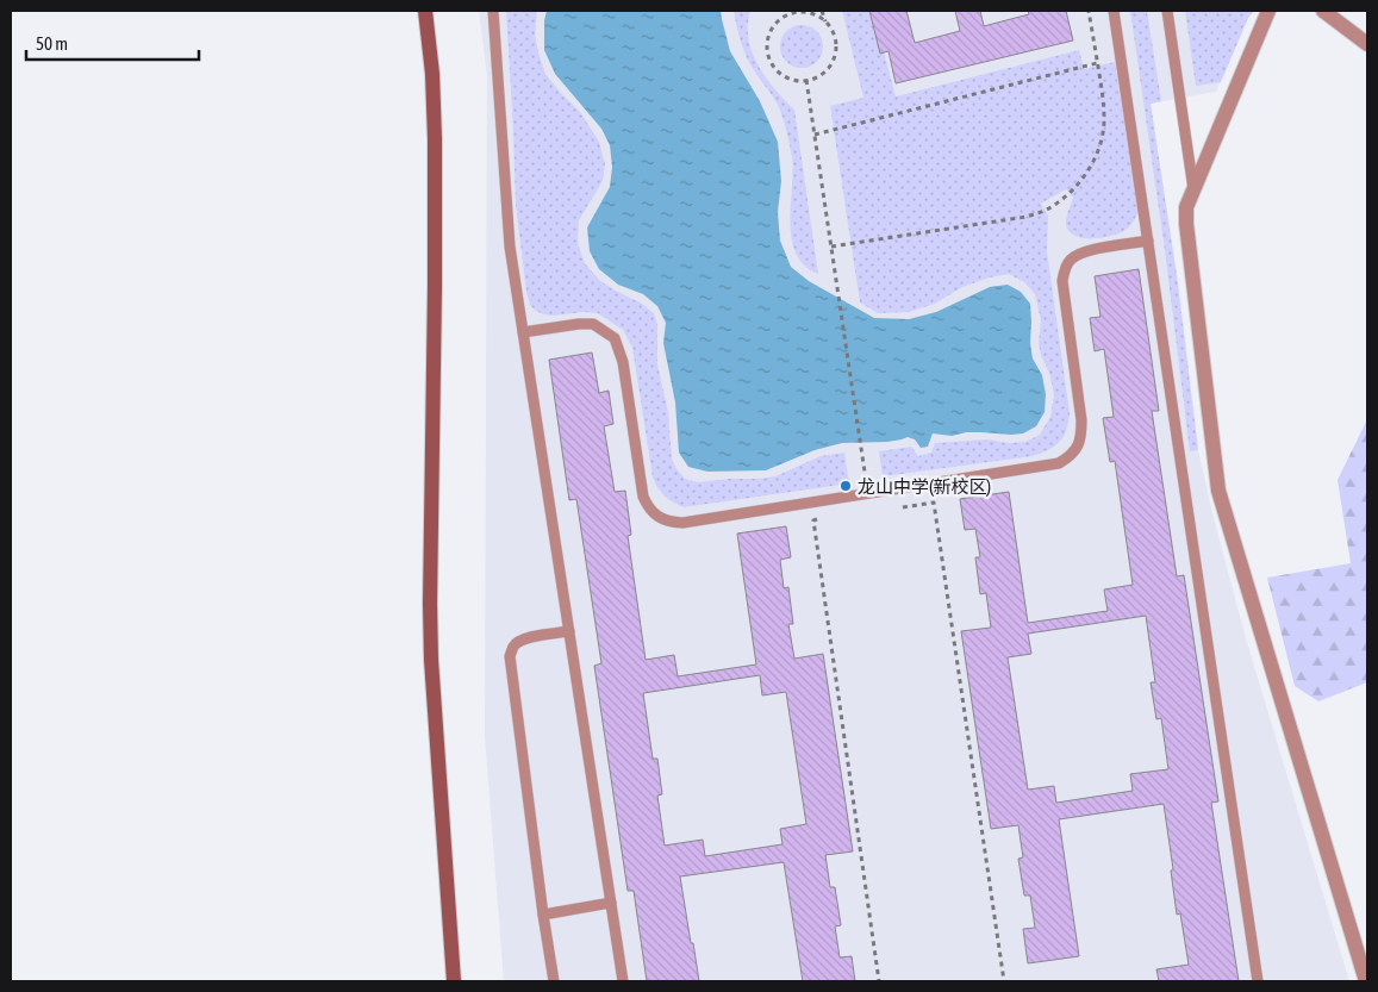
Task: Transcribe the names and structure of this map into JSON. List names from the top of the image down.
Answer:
{
  "places": ["龙山中学(新校区)"],
  "scale_bar": "50 m"
}
